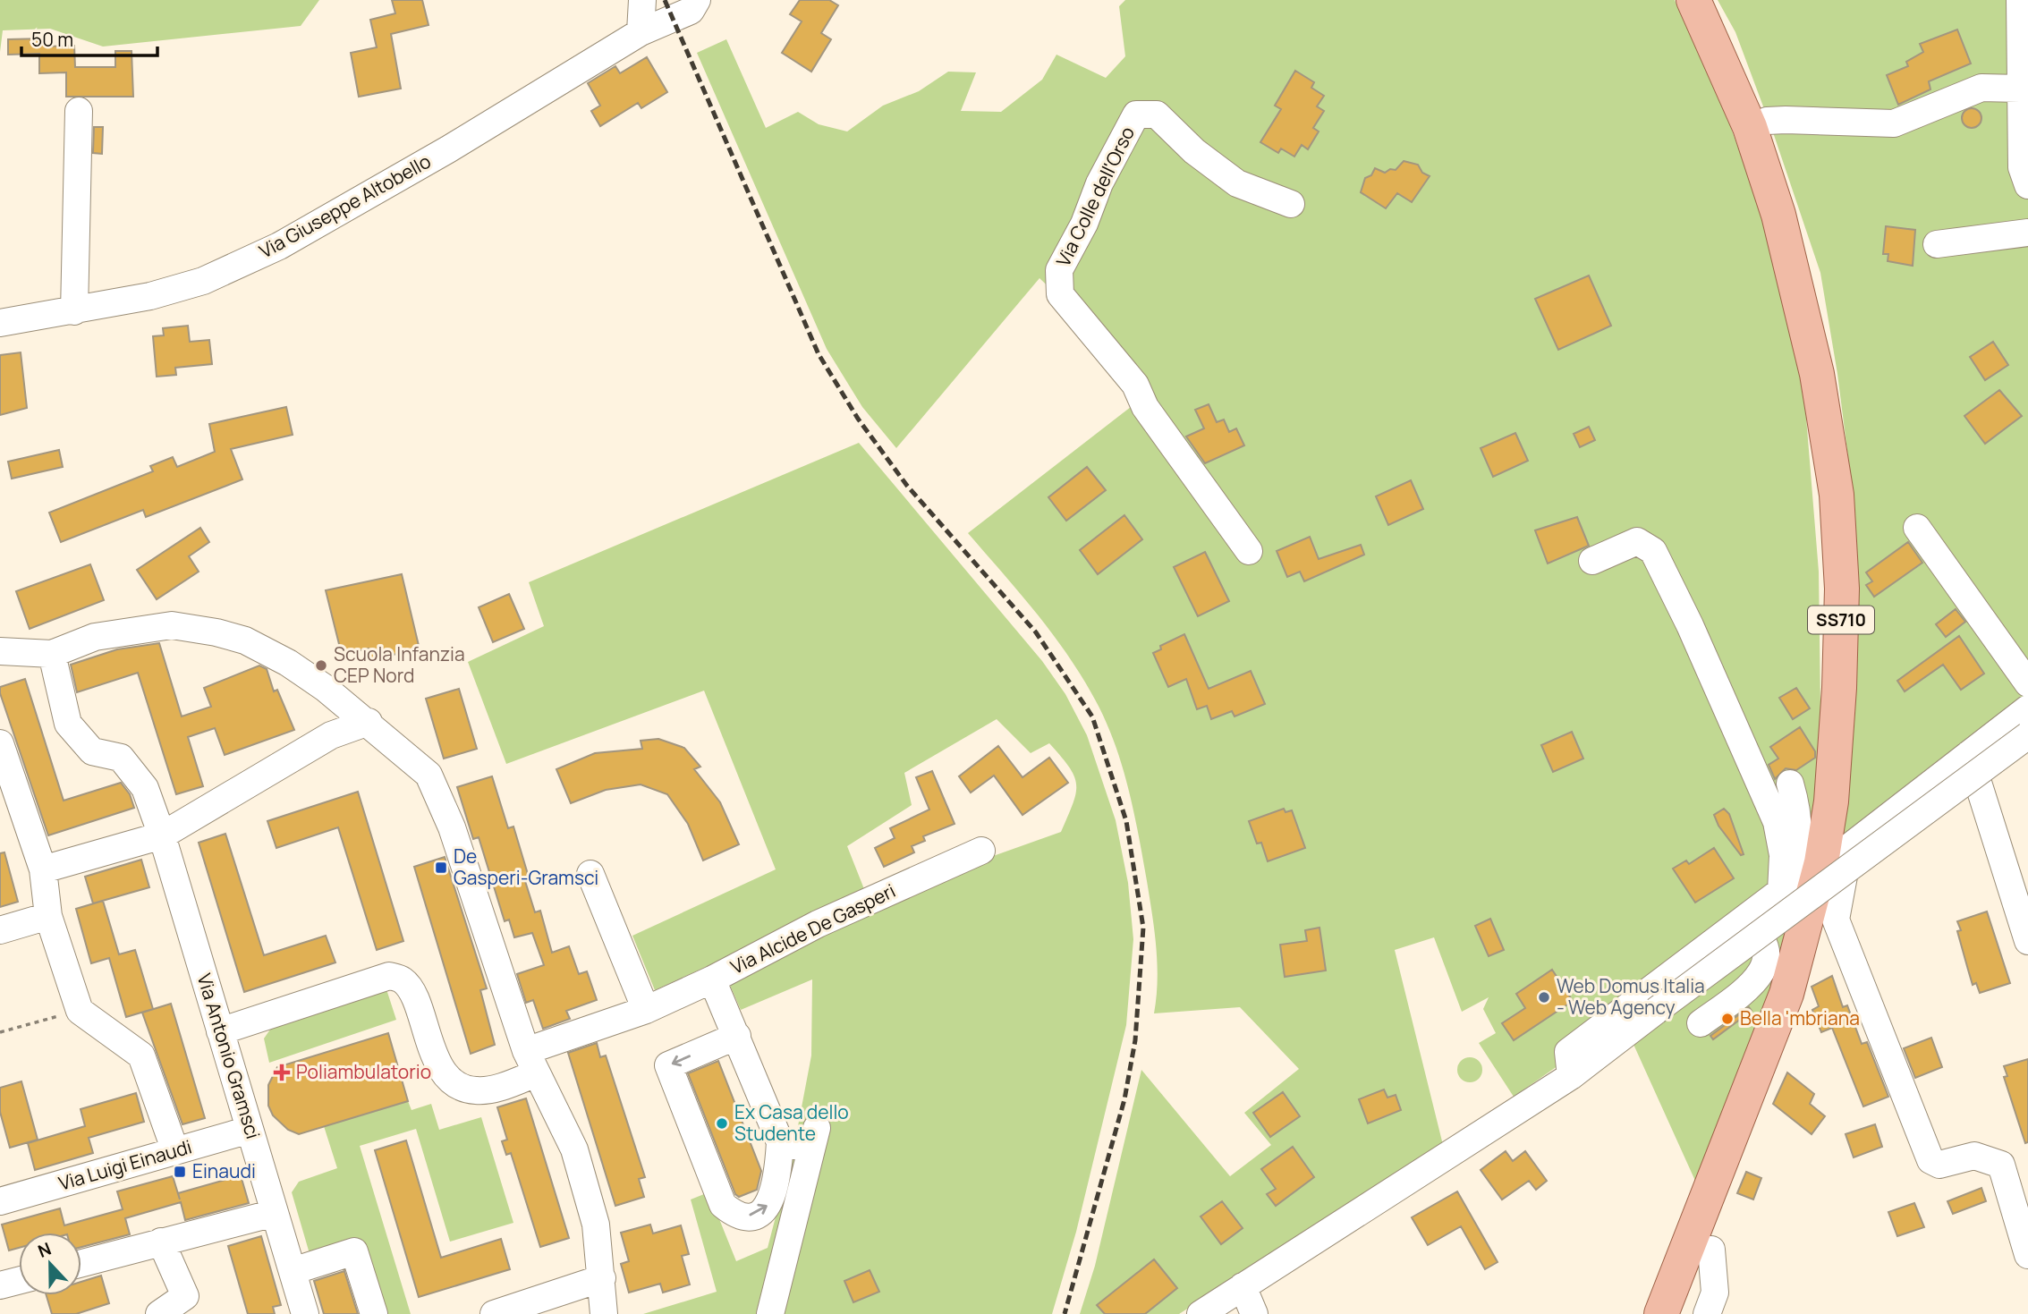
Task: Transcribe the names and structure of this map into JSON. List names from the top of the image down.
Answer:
{
  "streets": {
    "main road": ["SS710"],
    "street": [
      "Via Colle dell'Orso",
      "Via Giuseppe Altobello",
      "Via Alcide De Gasperi",
      "Via Antonio Gramsci",
      "Via Luigi Einaudi"
    ]
  },
  "crossings": [
    ["Via Alcide De Gasperi", "Via Antonio Gramsci"],
    ["Via Antonio Gramsci", "Via Luigi Einaudi"]
  ],
  "places": {
    "other": [
      "Scuola Infanzia CEP Nord",
      "Web Domus Italia - Web Agency",
      "Bella 'mbriana",
      "Ex Casa dello Studente"
    ],
    "transit": ["De Gasperi-Gramsci", "Einaudi"],
    "health": ["Poliambulatorio"]
  },
  "scale_bar": "50 m",
  "north": "top"
}
